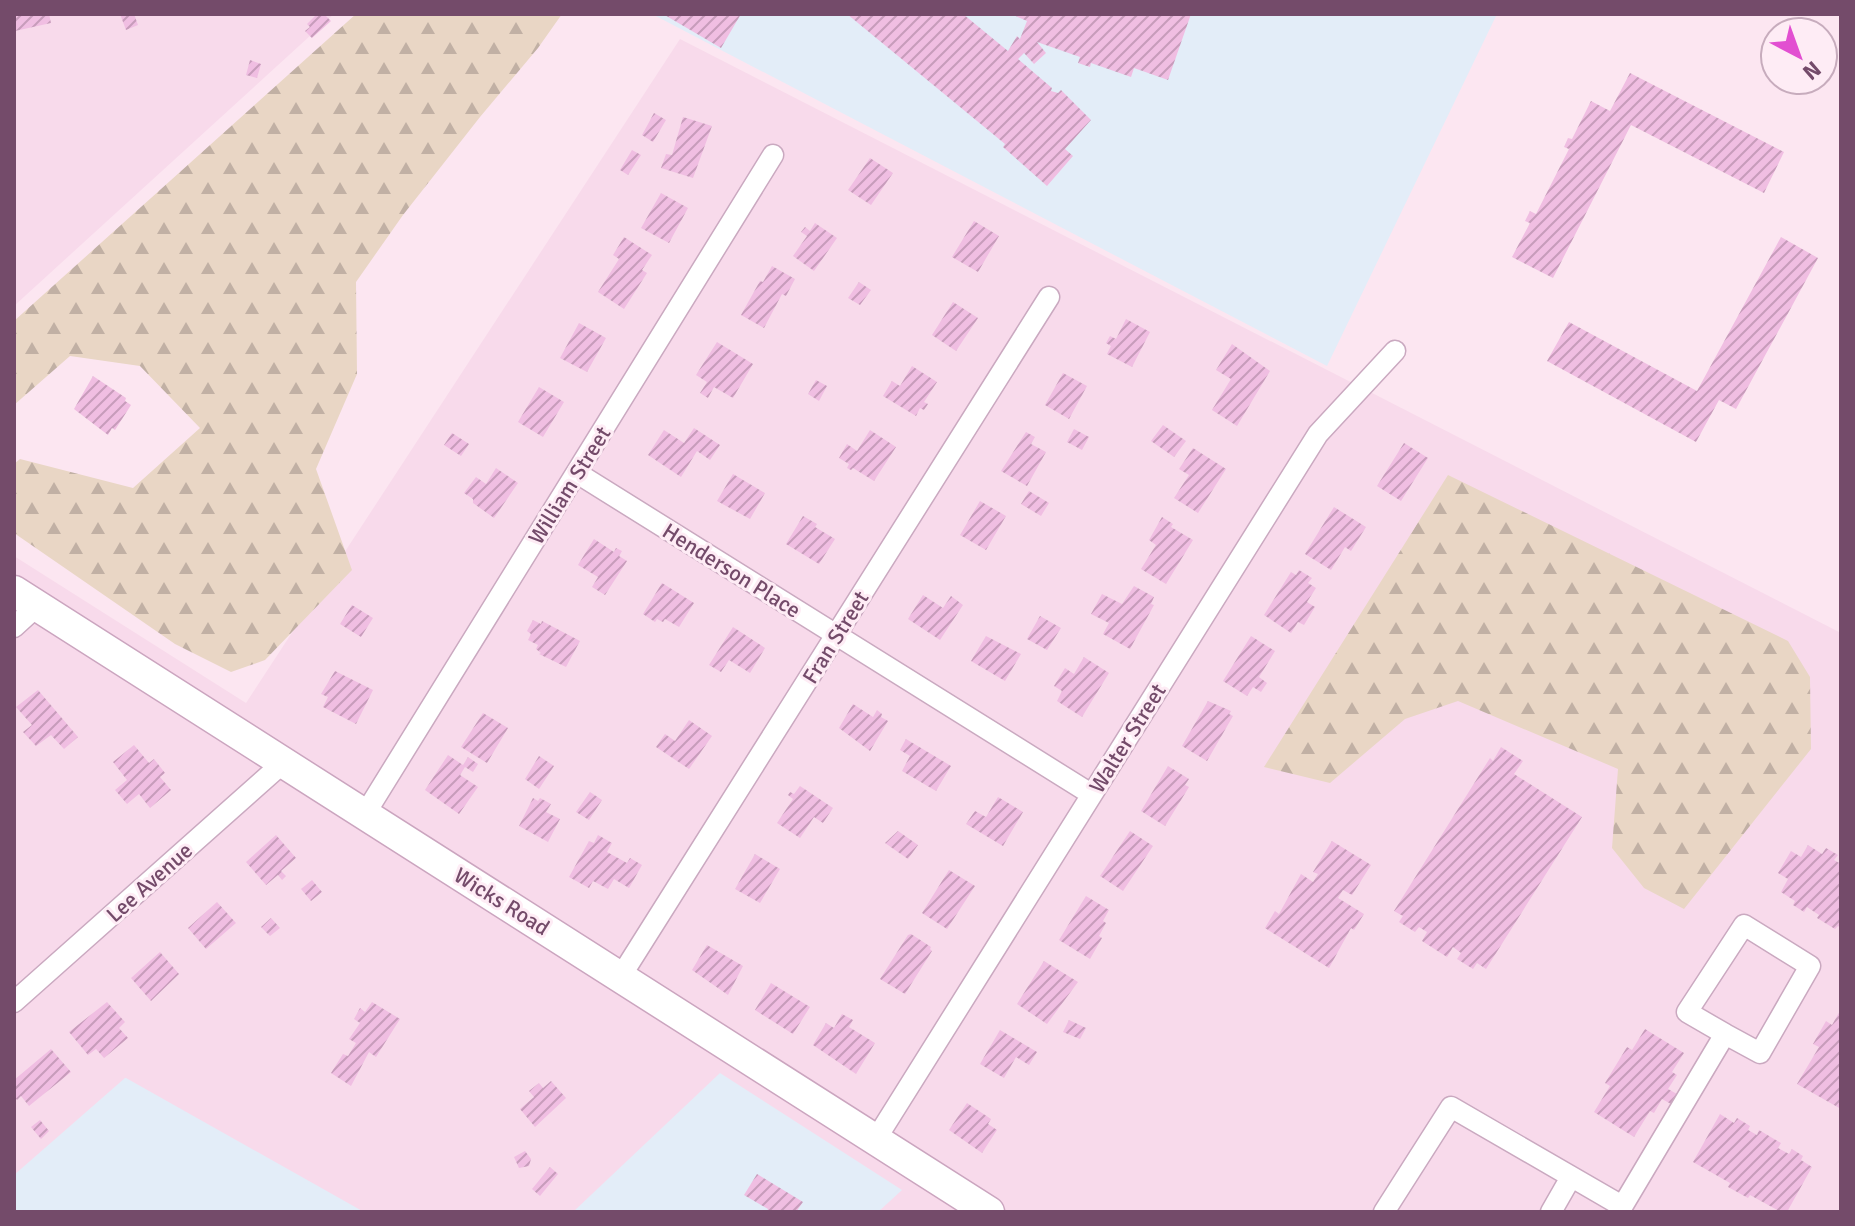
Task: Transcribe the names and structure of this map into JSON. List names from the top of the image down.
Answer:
{
  "streets": {
    "main road": ["Wicks Road"],
    "street": [
      "William Street",
      "Henderson Place",
      "Fran Street",
      "Walter Street",
      "Lee Avenue"
    ]
  },
  "crossings": [
    ["William Street", "Henderson Place"],
    ["William Street", "Wicks Road"],
    ["Henderson Place", "Fran Street"],
    ["Henderson Place", "Walter Street"],
    ["Fran Street", "Wicks Road"],
    ["Walter Street", "Wicks Road"],
    ["Lee Avenue", "Wicks Road"]
  ],
  "north": "bottom right"
}
